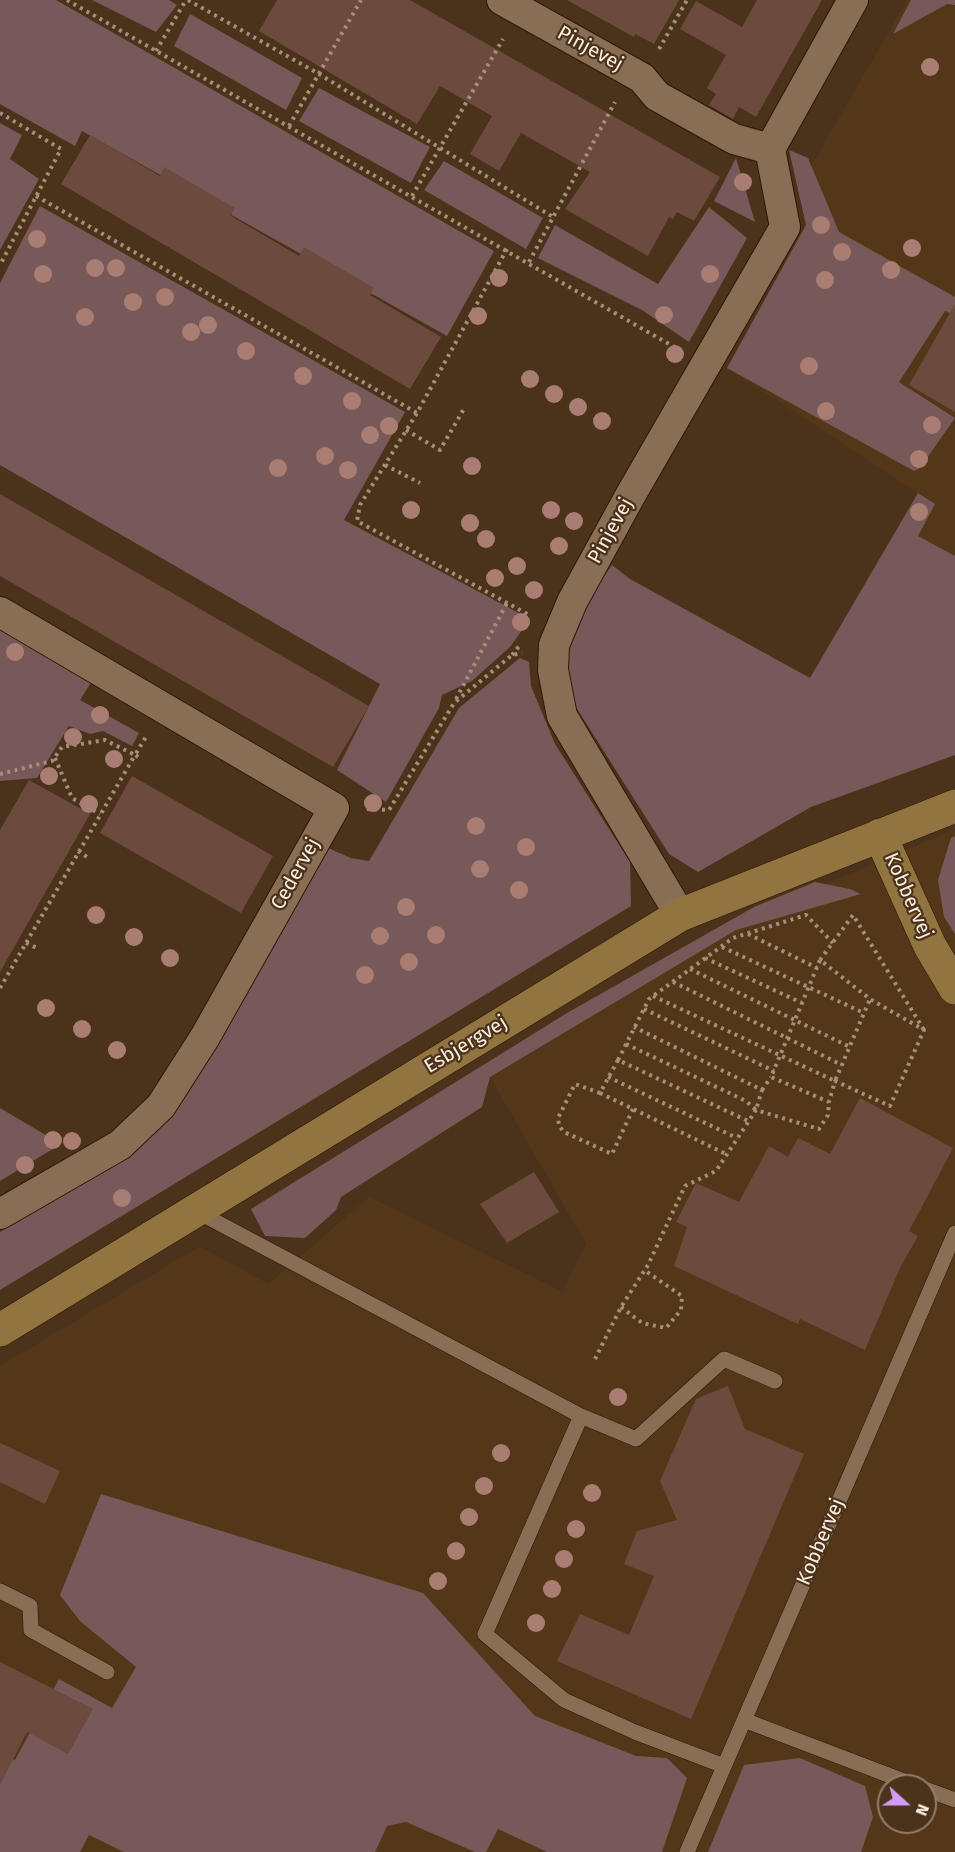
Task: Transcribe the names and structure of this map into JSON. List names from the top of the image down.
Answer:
{
  "streets": {
    "main road": ["Kobbervej", "Esbjergvej"],
    "street": ["Pinjevej", "Cedervej"]
  },
  "crossings": [
    ["Pinjevej", "Esbjergvej"],
    ["Kobbervej", "Esbjergvej"]
  ],
  "north": "right"
}
